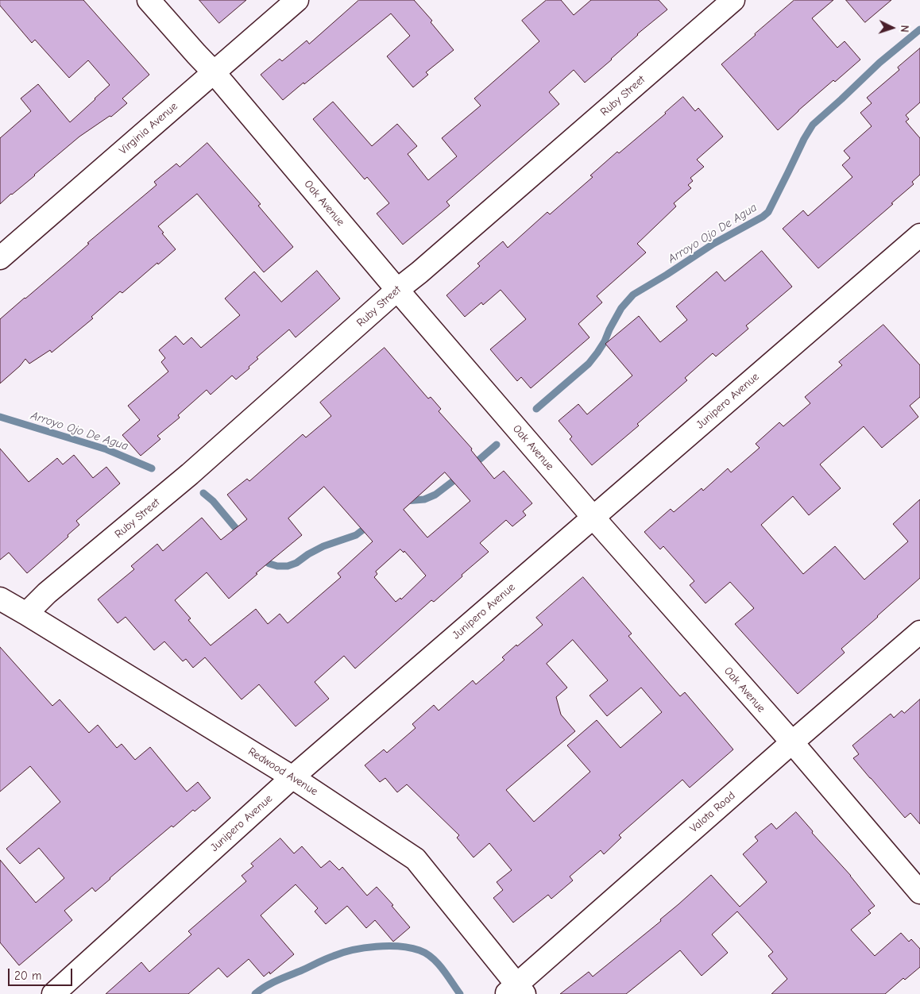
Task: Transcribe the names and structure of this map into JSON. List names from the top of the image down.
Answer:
{
  "streets": {
    "street": [
      "Ruby Street",
      "Virginia Avenue",
      "Oak Avenue",
      "Junipero Avenue",
      "Redwood Avenue",
      "Valota Road"
    ]
  },
  "crossings": [
    ["Ruby Street", "Oak Avenue"],
    ["Ruby Street", "Redwood Avenue"],
    ["Virginia Avenue", "Oak Avenue"],
    ["Oak Avenue", "Junipero Avenue"],
    ["Oak Avenue", "Valota Road"],
    ["Junipero Avenue", "Redwood Avenue"],
    ["Redwood Avenue", "Valota Road"]
  ],
  "water": ["Arroyo Ojo De Agua"],
  "scale_bar": "20 m",
  "north": "right"
}
